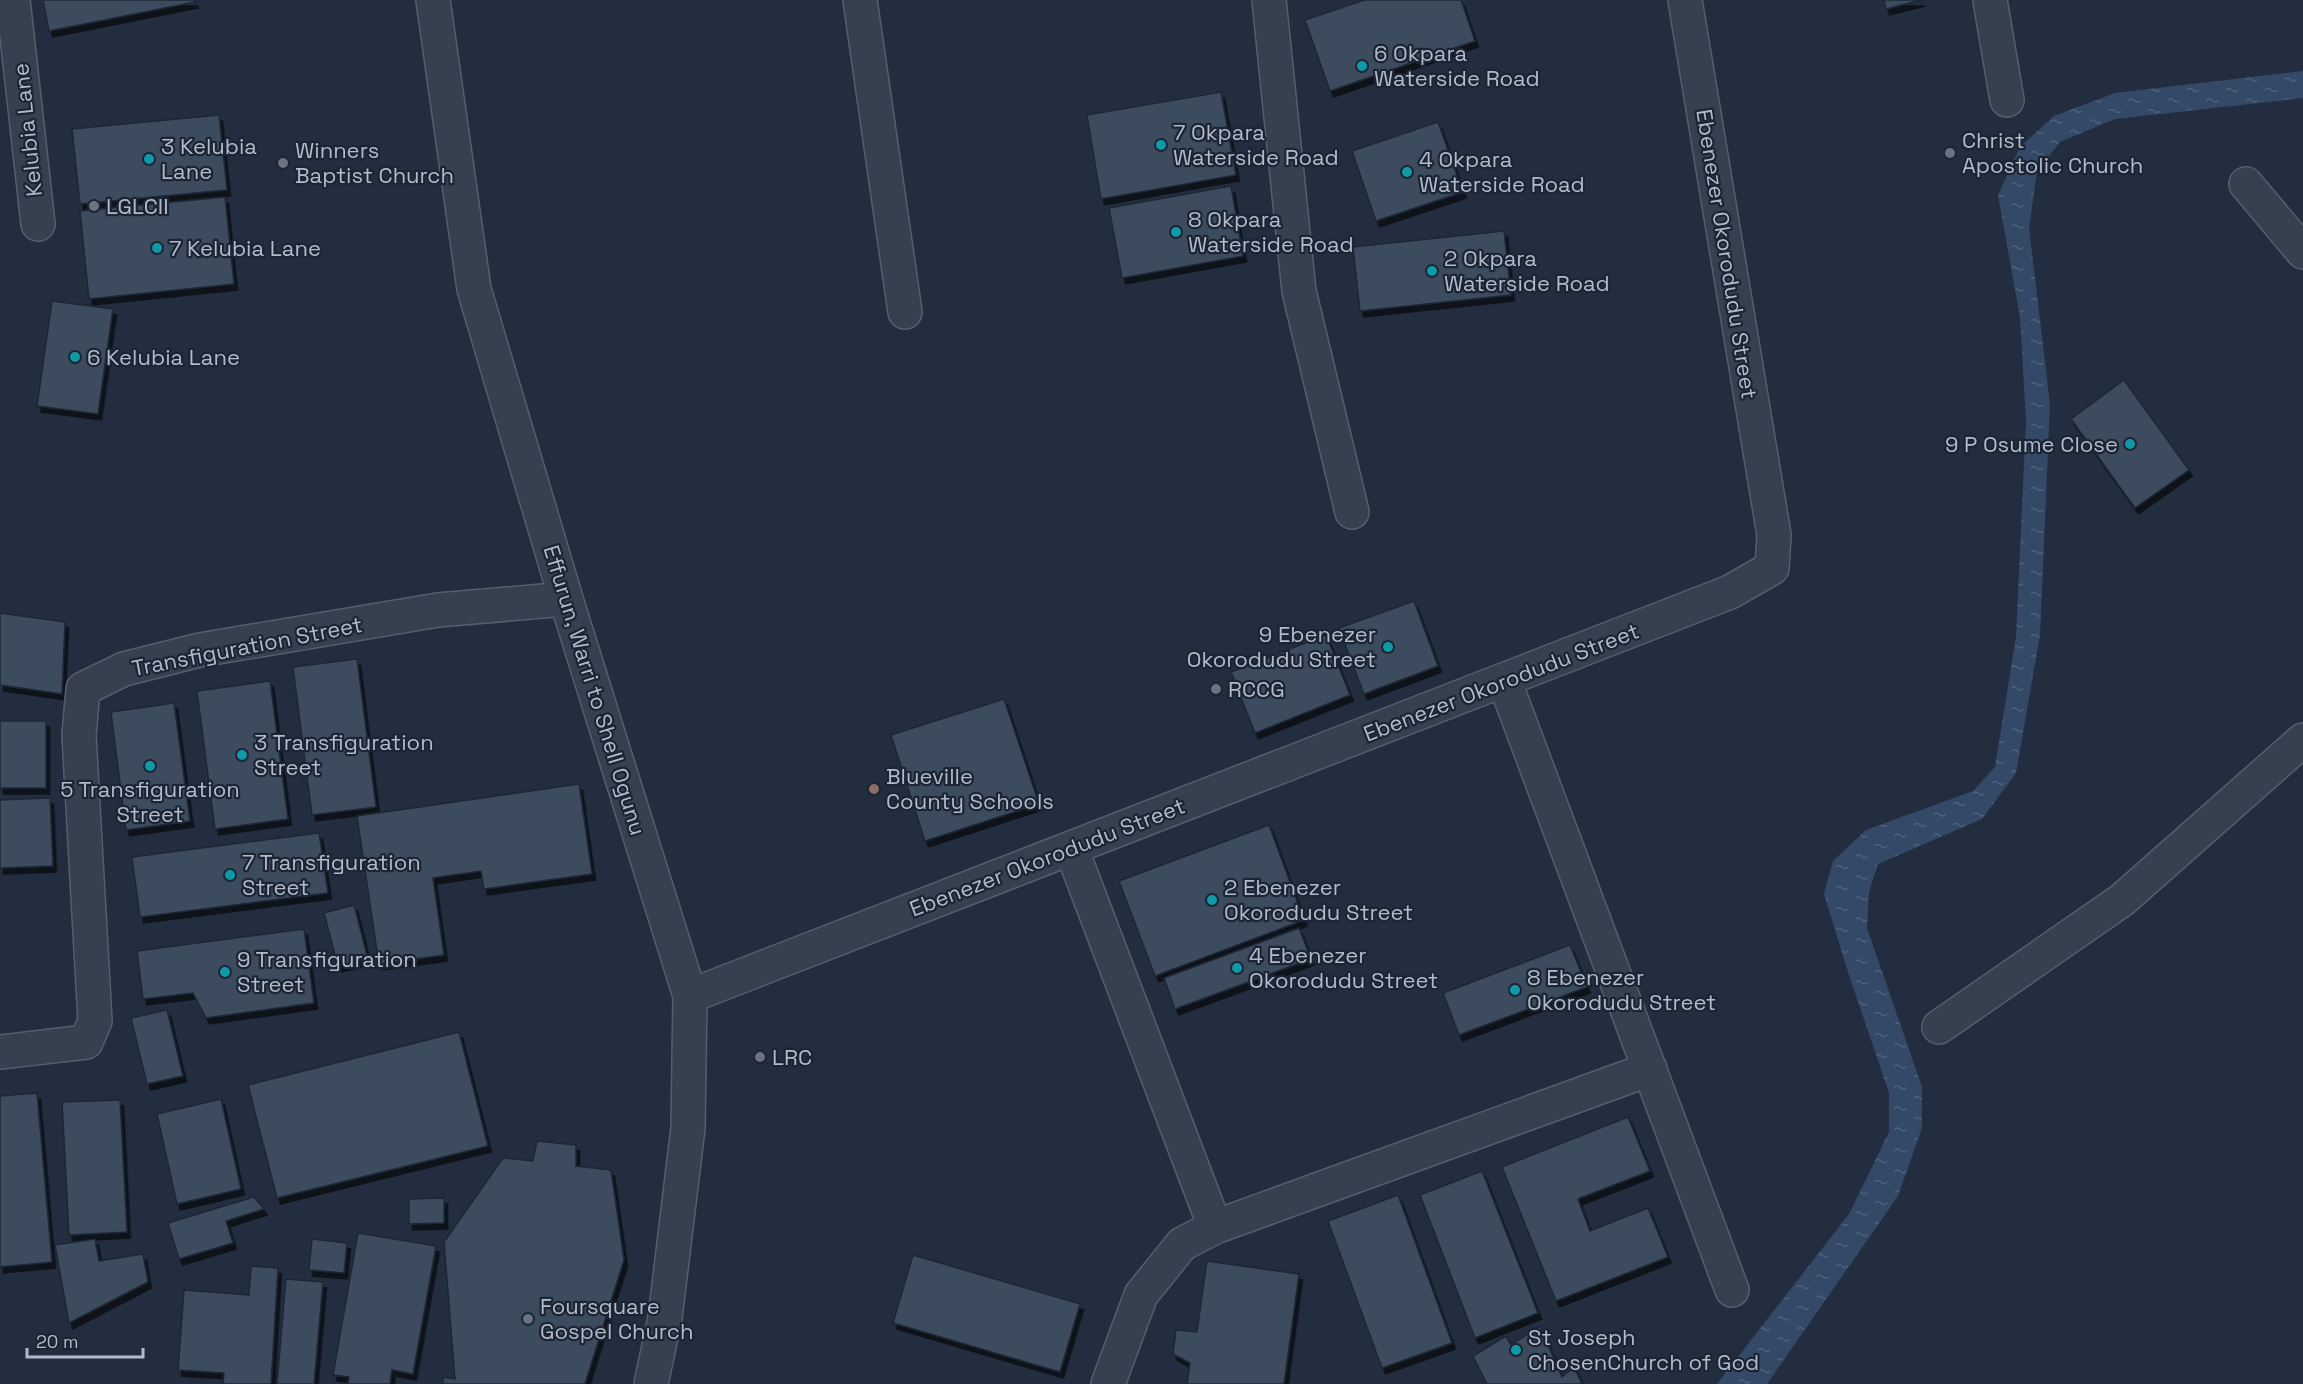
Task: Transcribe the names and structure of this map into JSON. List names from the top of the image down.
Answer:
{
  "streets": {
    "street": [
      "Kelubia Lane",
      "Ebenezer Okorodudu Street",
      "Transfiguration Street",
      "Effurun, Warri to Shell Ogunu"
    ]
  },
  "crossings": [
    ["Ebenezer Okorodudu Street", "Effurun, Warri to Shell Ogunu"],
    ["Transfiguration Street", "Effurun, Warri to Shell Ogunu"]
  ],
  "places": [
    "6 Okpara Waterside Road",
    "7 Okpara Waterside Road",
    "Christ Apostolic Church",
    "3 Kelubia Lane",
    "Winners Baptist Church",
    "4 Okpara Waterside Road",
    "LGLCII",
    "8 Okpara Waterside Road",
    "7 Kelubia Lane",
    "2 Okpara Waterside Road",
    "6 Kelubia Lane",
    "9 P Osume Close",
    "9 Ebenezer Okorodudu Street",
    "RCCG",
    "3 Transfiguration Street",
    "5 Transfiguration Street",
    "Blueville County Schools",
    "7 Transfiguration Street",
    "2 Ebenezer Okorodudu Street",
    "4 Ebenezer Okorodudu Street",
    "9 Transfiguration Street",
    "8 Ebenezer Okorodudu Street",
    "LRC",
    "Foursquare Gospel Church",
    "St Joseph ChosenChurch of God"
  ],
  "scale_bar": "20 m"
}
